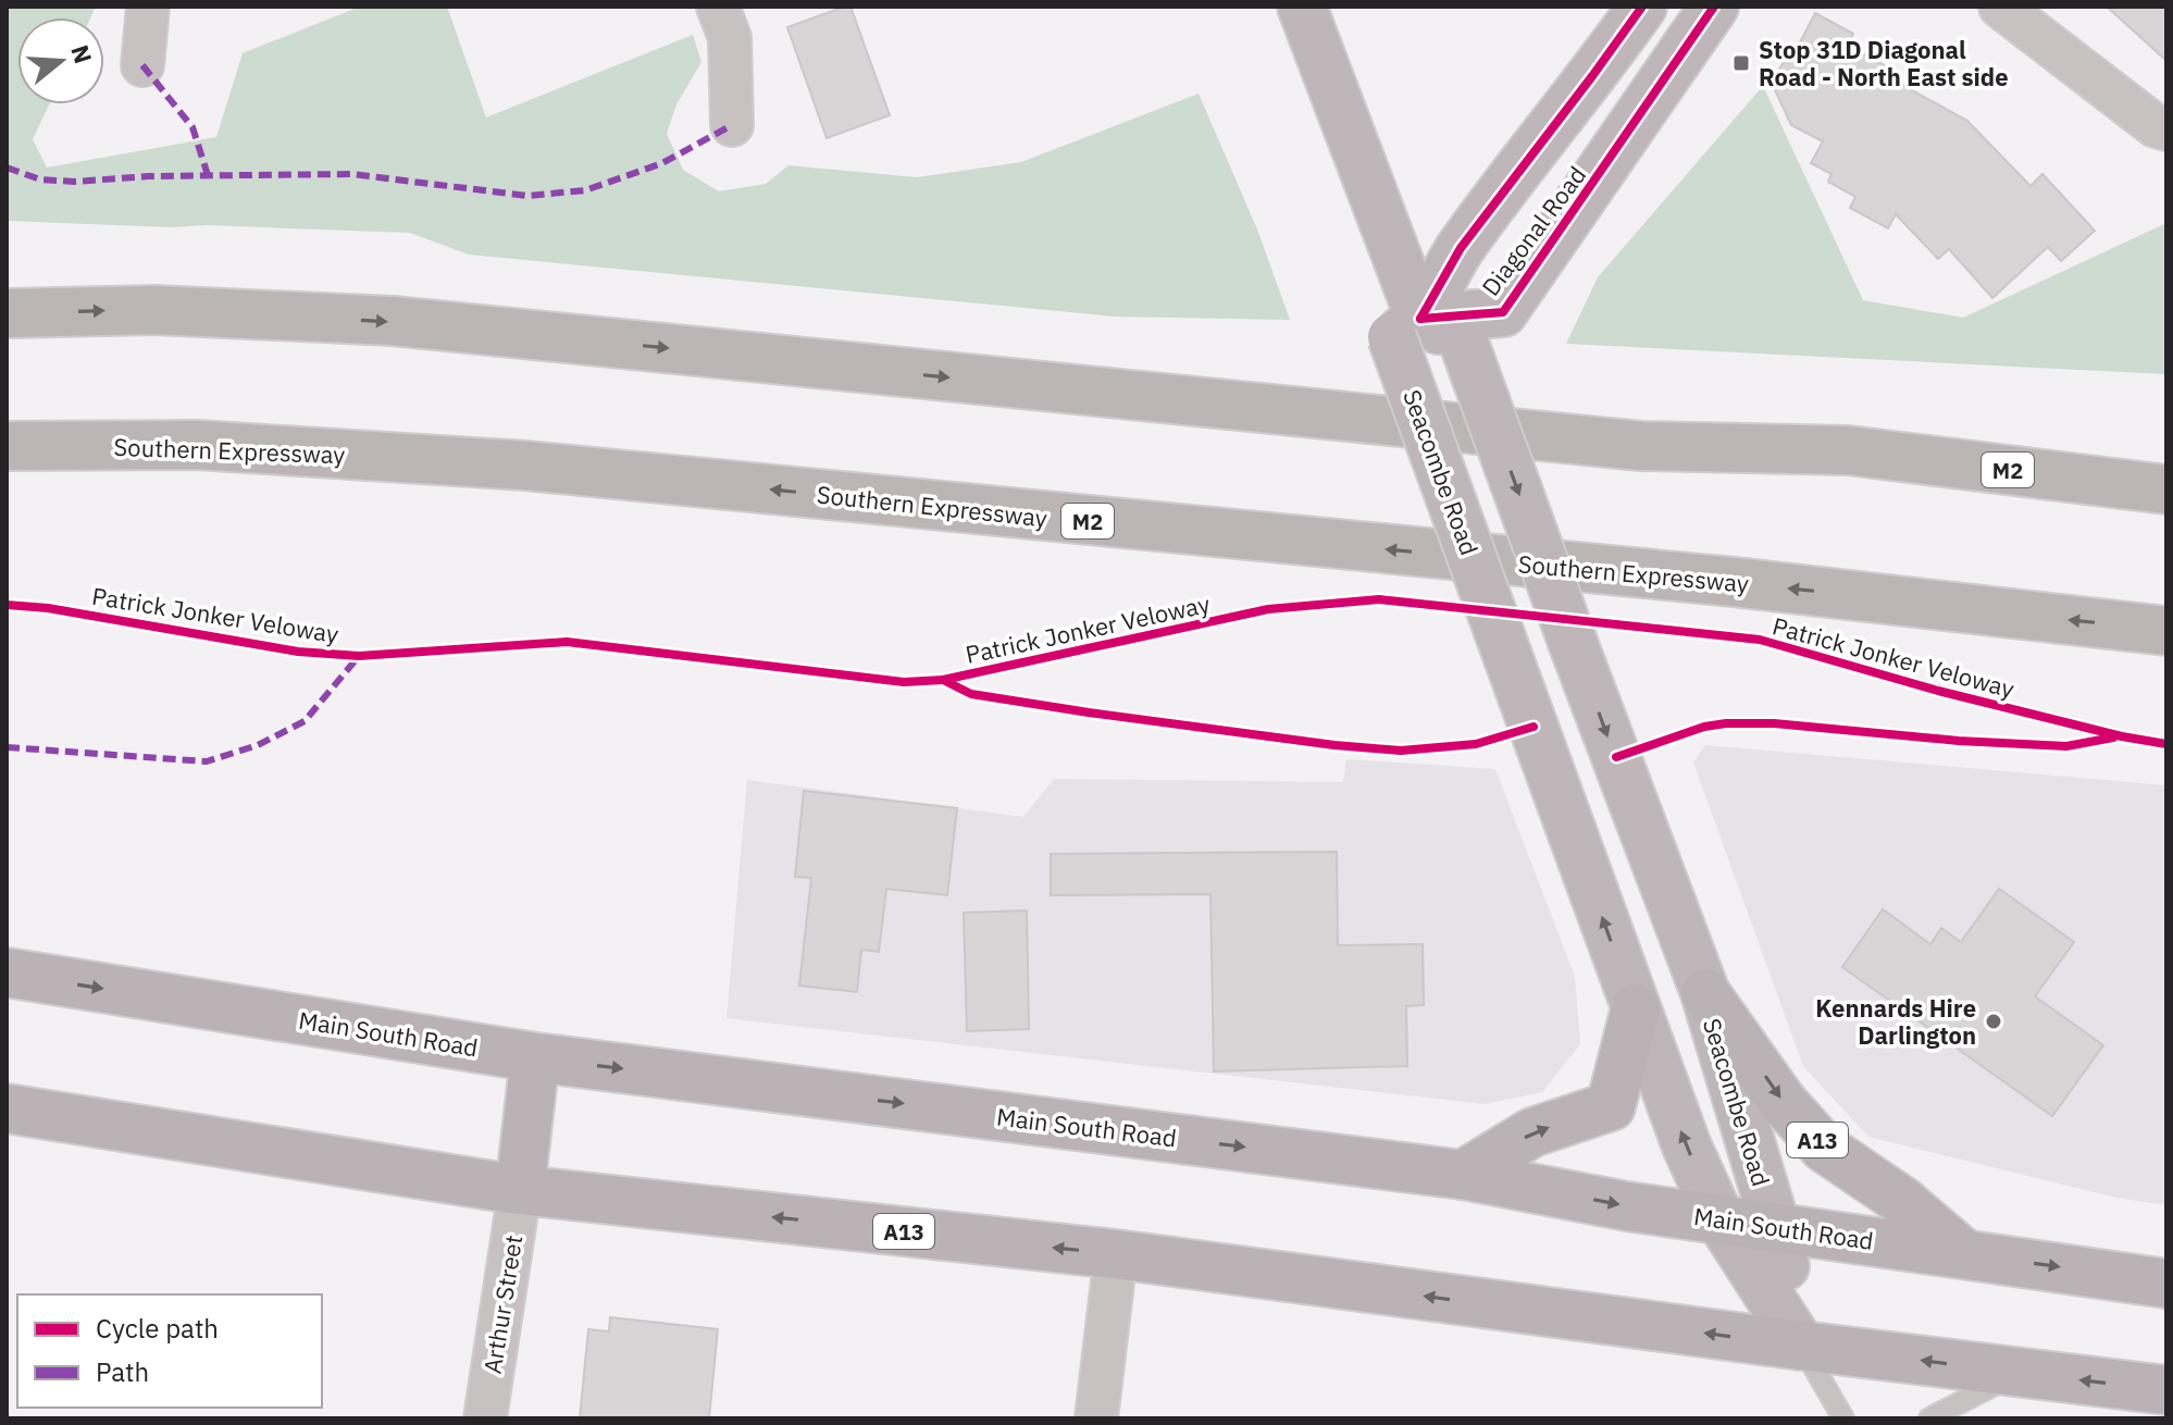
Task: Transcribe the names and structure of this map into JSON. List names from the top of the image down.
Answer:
{
  "streets": {
    "highway": [
      "Southern Expressway",
      "M2",
      "Main South Road",
      "A13"
    ],
    "main road": ["Diagonal Road", "Seacombe Road"],
    "street": ["Arthur Street"],
    "cycle path": ["Patrick Jonker Veloway"]
  },
  "crossings": [
    ["Diagonal Road", "Seacombe Road"],
    ["Seacombe Road", "Main South Road"],
    ["Seacombe Road", "A13"],
    ["Main South Road", "A13"],
    ["A13", "Arthur Street"]
  ],
  "places": {
    "transit": ["Stop 31D Diagonal Road - North East side"],
    "other": ["Kennards Hire Darlington"]
  },
  "legend": ["Cycle path", "Path"],
  "north": "right"
}
